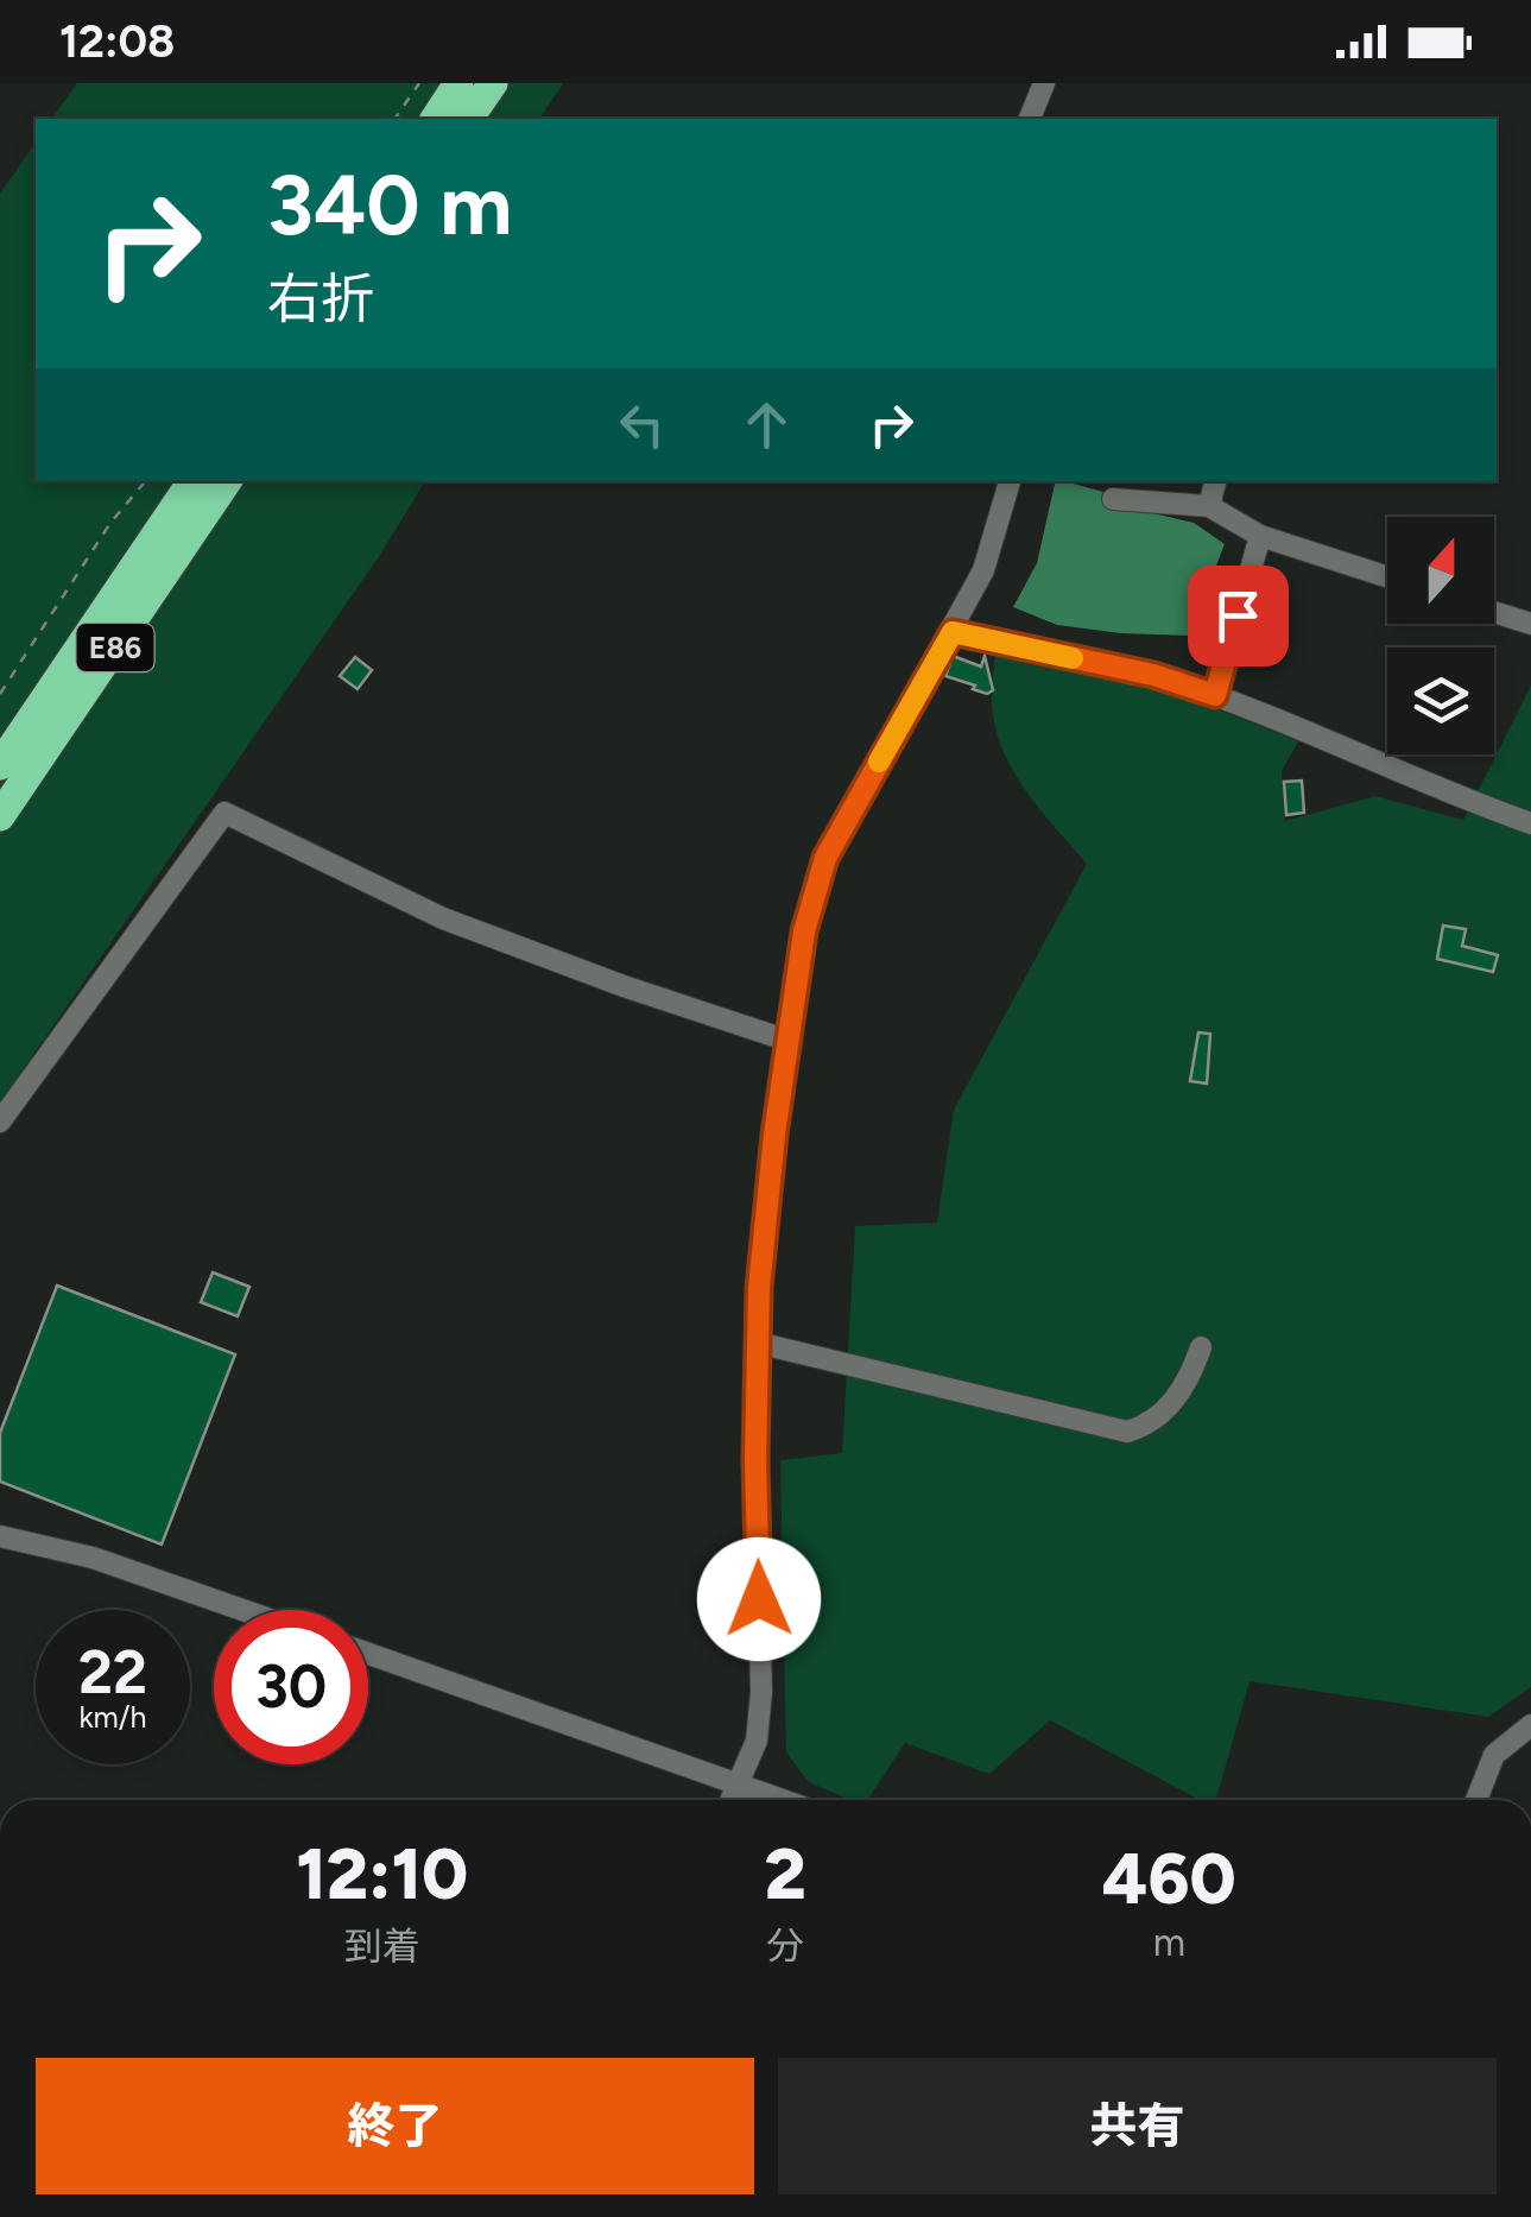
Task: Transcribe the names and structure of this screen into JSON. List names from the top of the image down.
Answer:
{
  "streets": {
    "highway": ["E86"]
  },
  "north": "top",
  "page": {
    "status": "12:08",
    "turn": ["340 m", "右折"],
    "speed": "22 km/h",
    "limit": "30",
    "eta": [
      "12:10",
      "到着",
      "2",
      "分",
      "460",
      "m"
    ],
    "buttons": ["終了", "共有"]
  }
}
